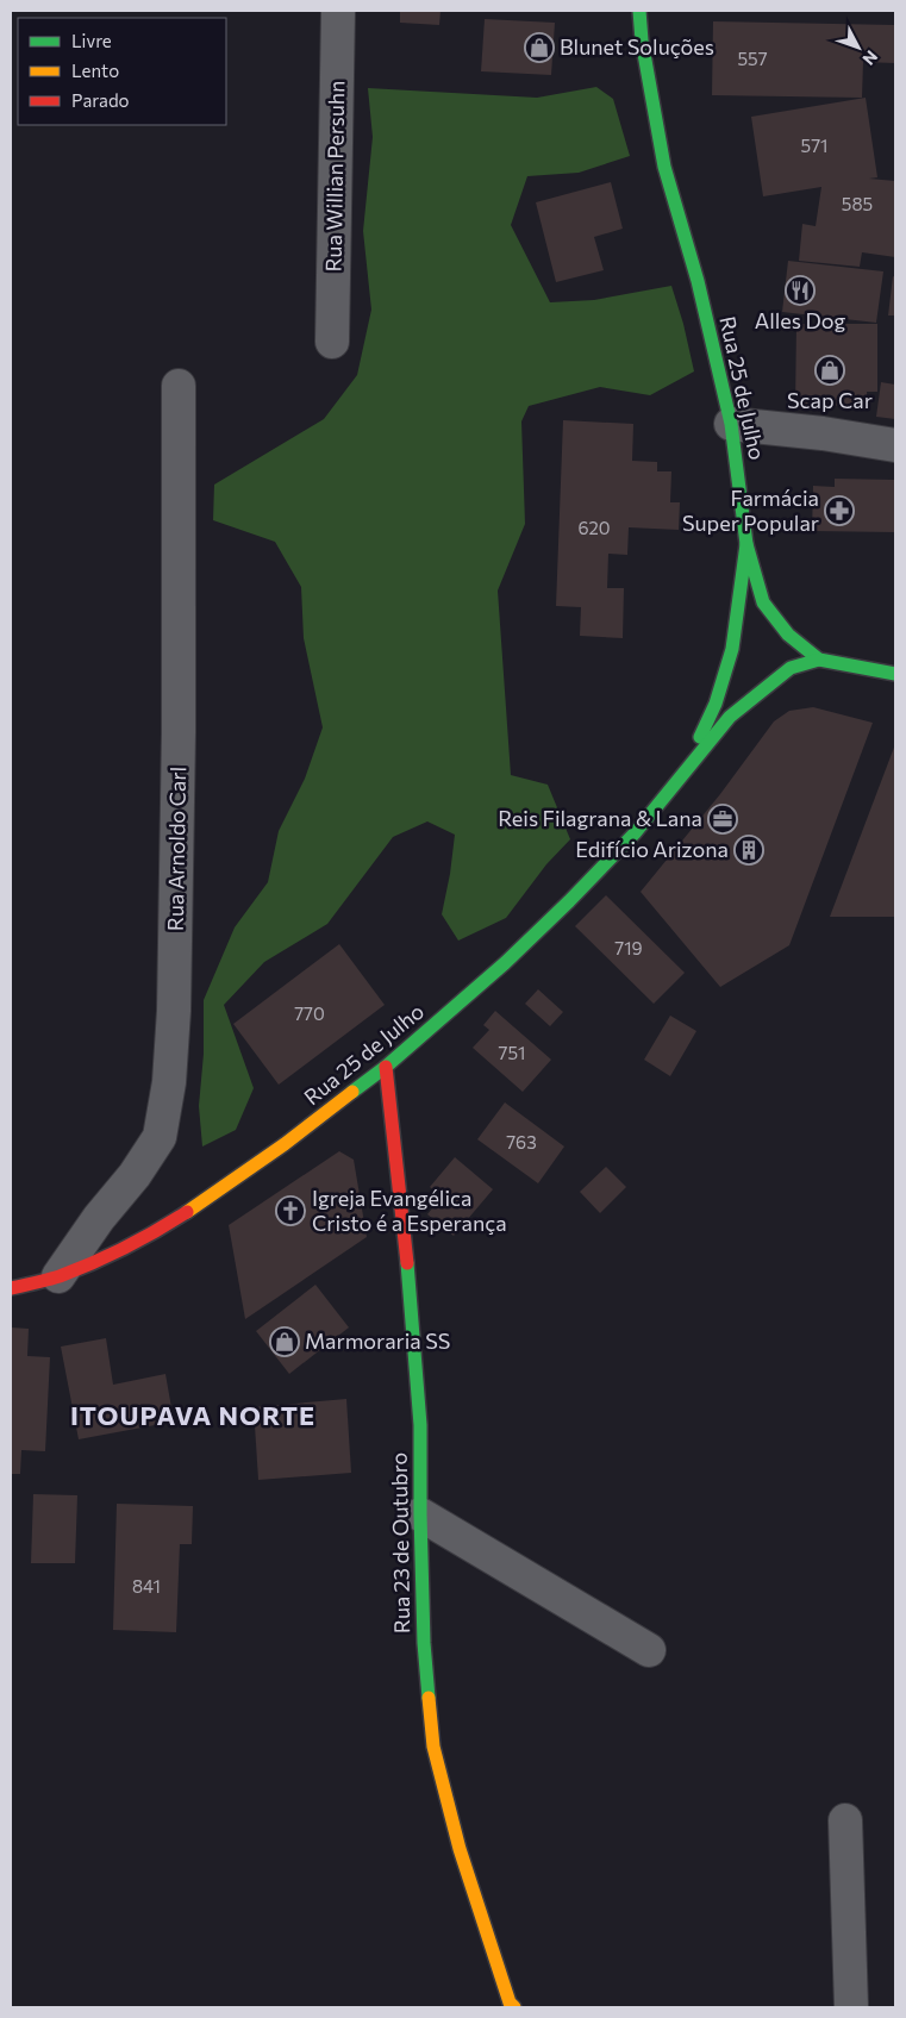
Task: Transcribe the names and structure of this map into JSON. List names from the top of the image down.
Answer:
{
  "streets": {
    "main road": ["Rua 25 de Julho", "Rua 23 de Outubro"],
    "street": ["Rua Willian Persuhn", "Rua Arnoldo Carl"]
  },
  "crossings": [
    ["Rua 25 de Julho", "Rua Arnoldo Carl"],
    ["Rua 25 de Julho", "Rua 23 de Outubro"]
  ],
  "districts": ["ITOUPAVA NORTE"],
  "places": {
    "shop": ["Blunet Soluções", "Scap Car", "Marmoraria SS"],
    "restaurant": ["Alles Dog"],
    "pharmacy": ["Farmácia Super Popular"],
    "office": ["Reis Filagrana & Lana"],
    "building": ["Edifício Arizona"],
    "church": ["Igreja Evangélica Cristo é a Esperança"]
  },
  "house_numbers": [
    "557",
    "571",
    "585",
    "620",
    "719",
    "770",
    "751",
    "763",
    "841"
  ],
  "legend": ["Livre", "Lento", "Parado"],
  "north": "bottom right"
}
